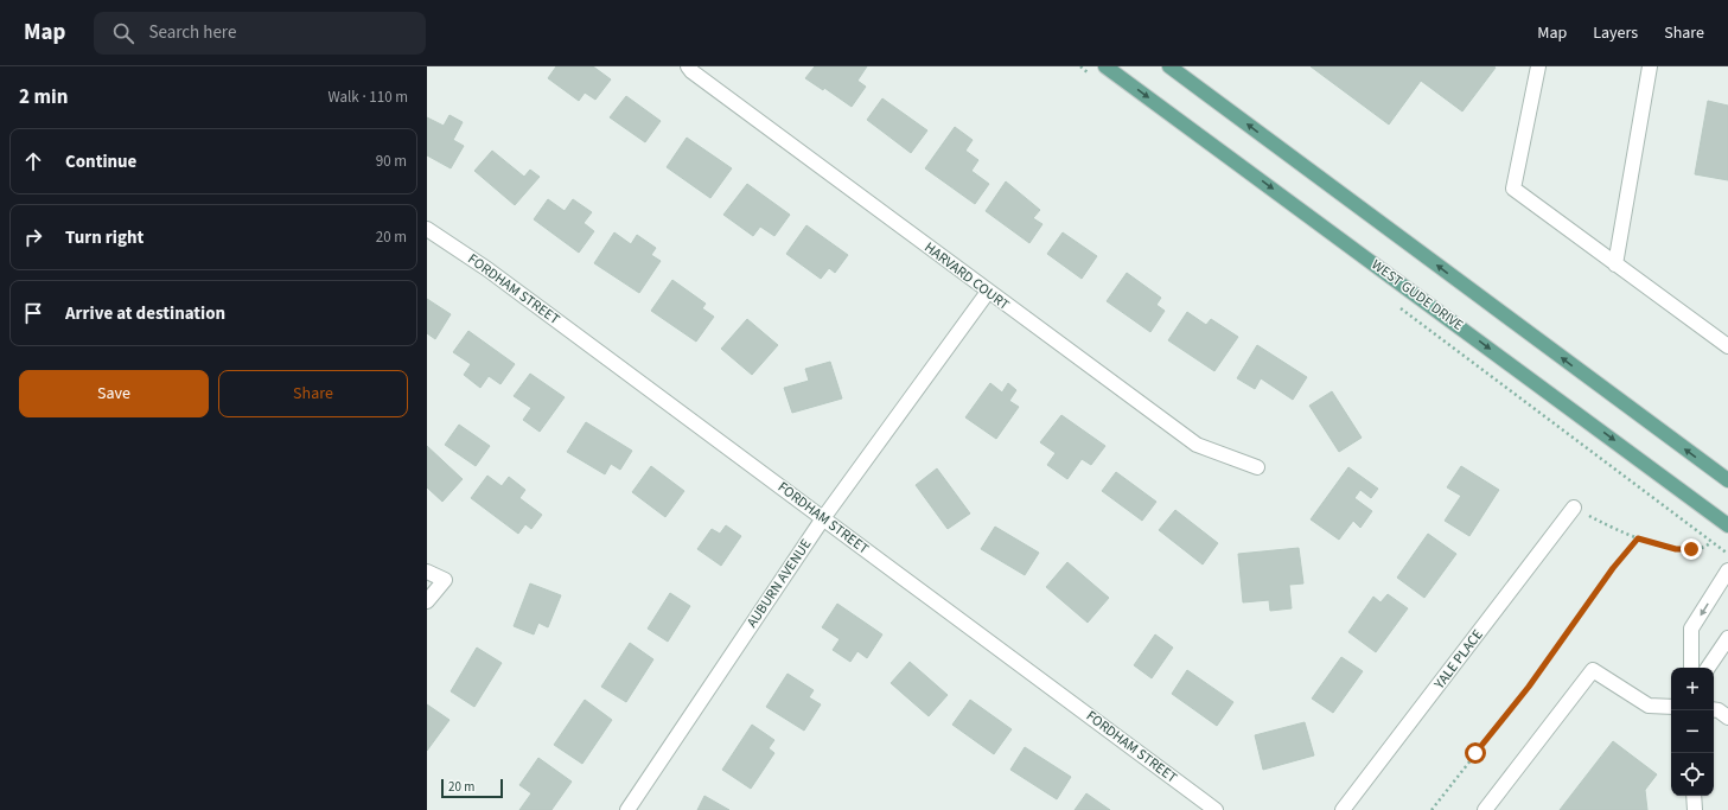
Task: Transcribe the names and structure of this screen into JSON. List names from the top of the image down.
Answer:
{
  "streets": {
    "main road": ["WEST GUDE DRIVE"],
    "street": [
      "HARVARD COURT",
      "FORDHAM STREET",
      "AUBURN AVENUE",
      "YALE PLACE"
    ]
  },
  "crossings": [
    ["HARVARD COURT", "AUBURN AVENUE"],
    ["FORDHAM STREET", "AUBURN AVENUE"]
  ],
  "scale_bar": "20 m",
  "page": {
    "header": "Map",
    "search": "Search here",
    "nav": ["Map", "Layers", "Share"],
    "heading": ["2 min", "Walk · 110 m"],
    "list": [
      ["Continue", "90 m"],
      ["Turn right", "20 m"],
      "Arrive at destination"
    ],
    "buttons": ["Save", "Share"],
    "map_buttons": ["+", "−"],
    "scale": "20 m"
  }
}
